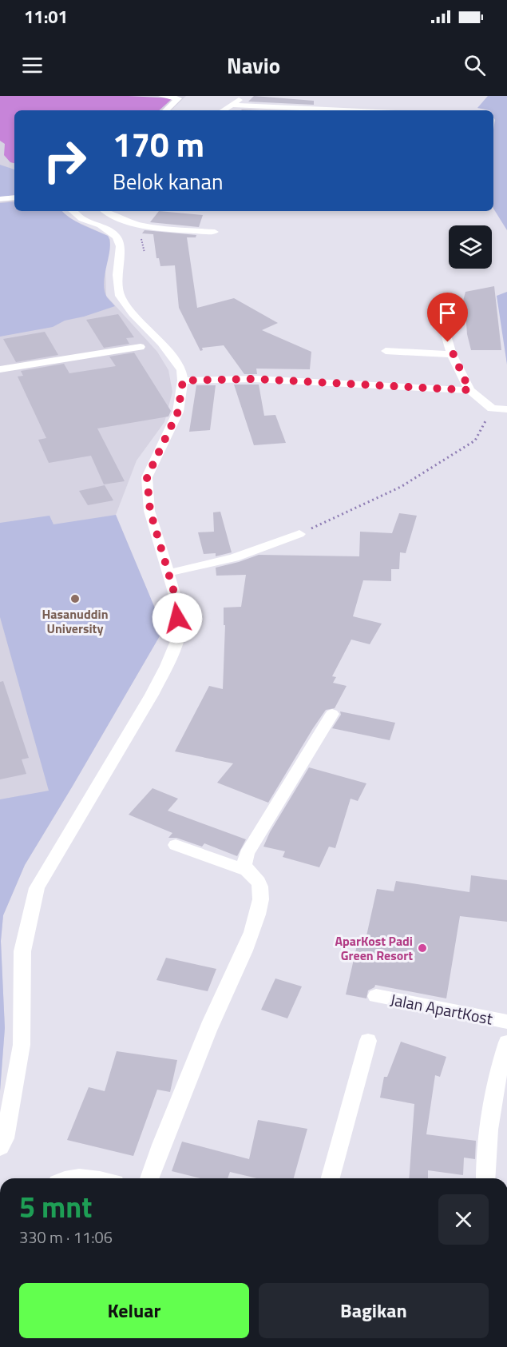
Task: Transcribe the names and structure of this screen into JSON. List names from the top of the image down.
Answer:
{
  "streets": {
    "street": ["Jalan ApartKost"]
  },
  "places": ["Hasanuddin University", "AparKost Padi Green Resort"],
  "page": {
    "status": "11:01",
    "header": "Navio",
    "turn": ["170 m", "Belok kanan"],
    "heading": ["5 mnt", "330 m · 11:06"],
    "buttons": ["Keluar", "Bagikan"]
  }
}
